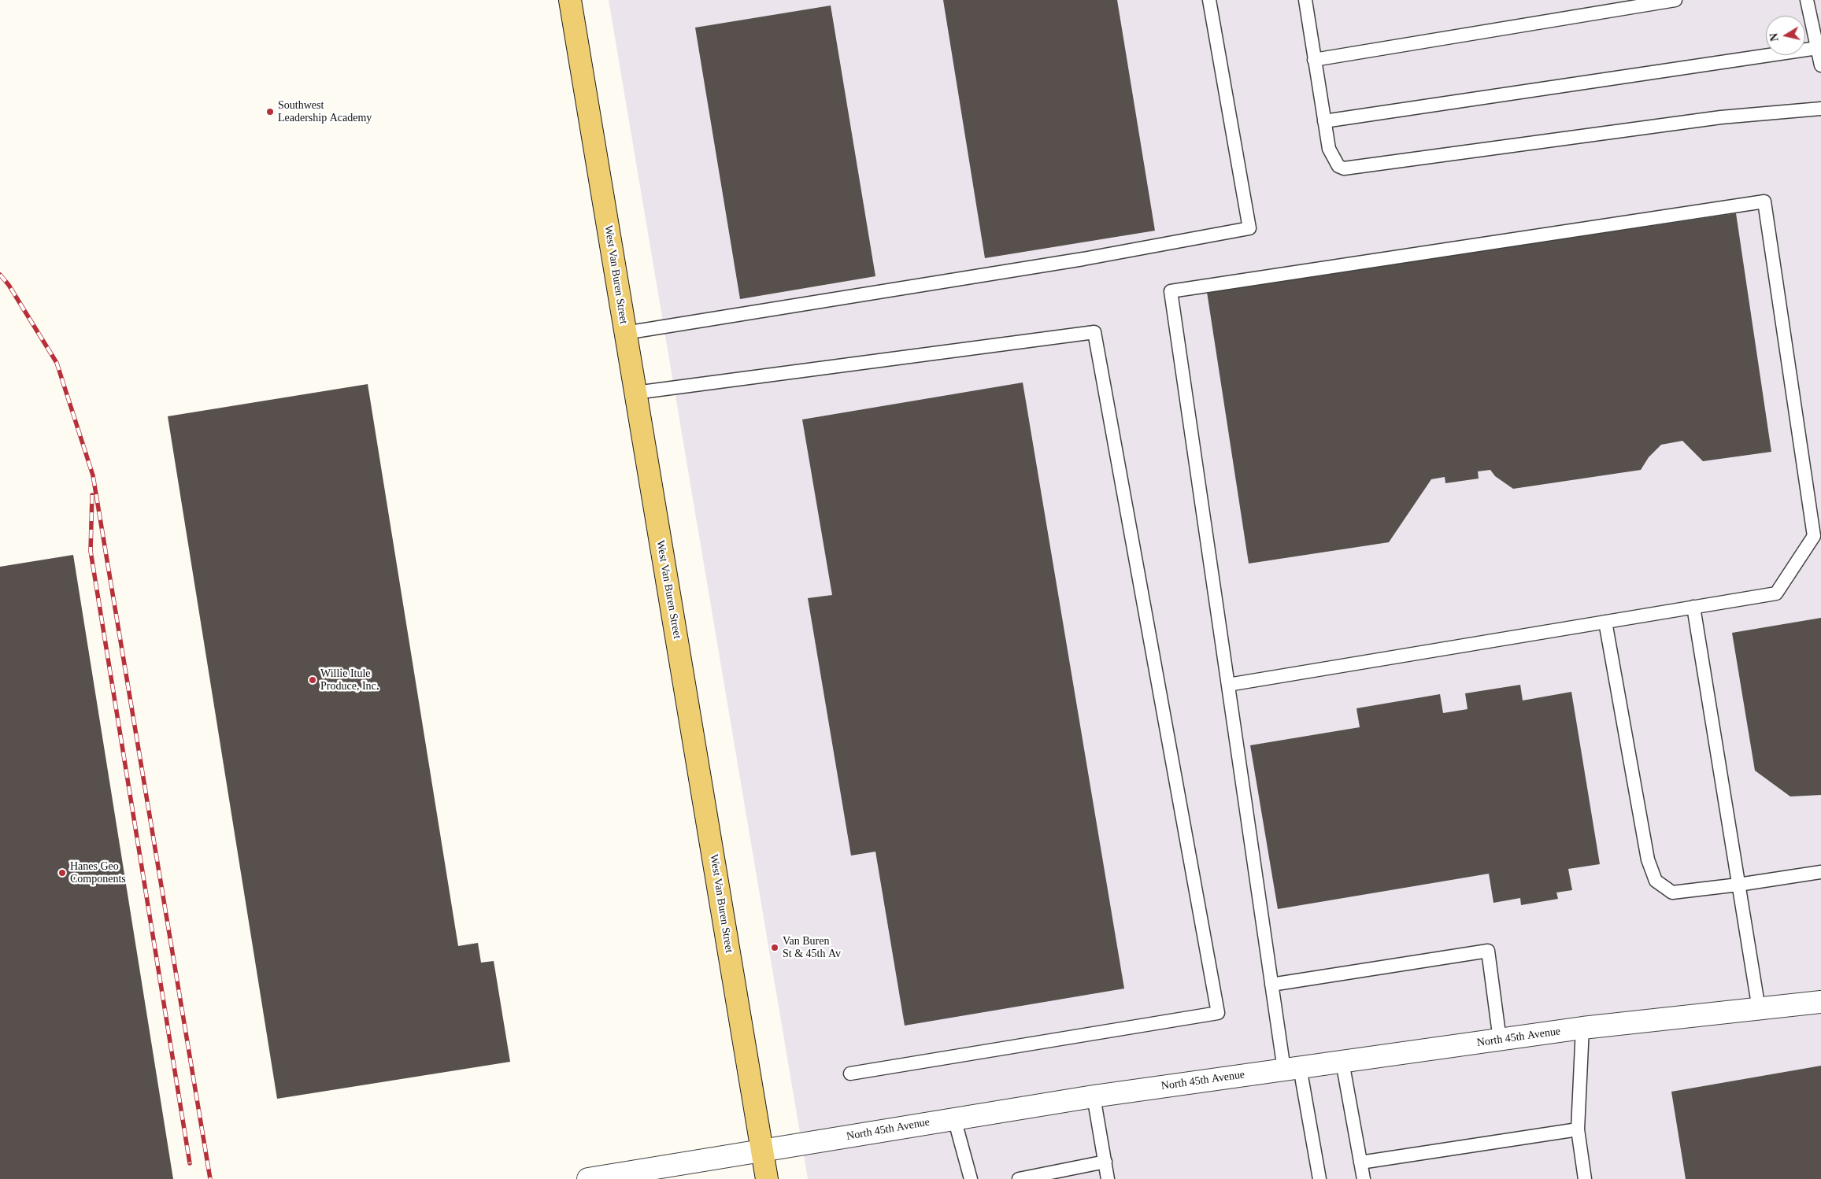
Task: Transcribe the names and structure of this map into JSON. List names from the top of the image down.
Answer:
{
  "streets": {
    "main road": ["West Van Buren Street"],
    "street": ["North 45th Avenue"]
  },
  "crossings": [
    ["West Van Buren Street", "North 45th Avenue"]
  ],
  "places": [
    "Southwest Leadership Academy",
    "Willie Itule Produce, Inc.",
    "Hanes Geo Components",
    "Van Buren St & 45th Av"
  ],
  "north": "left"
}
